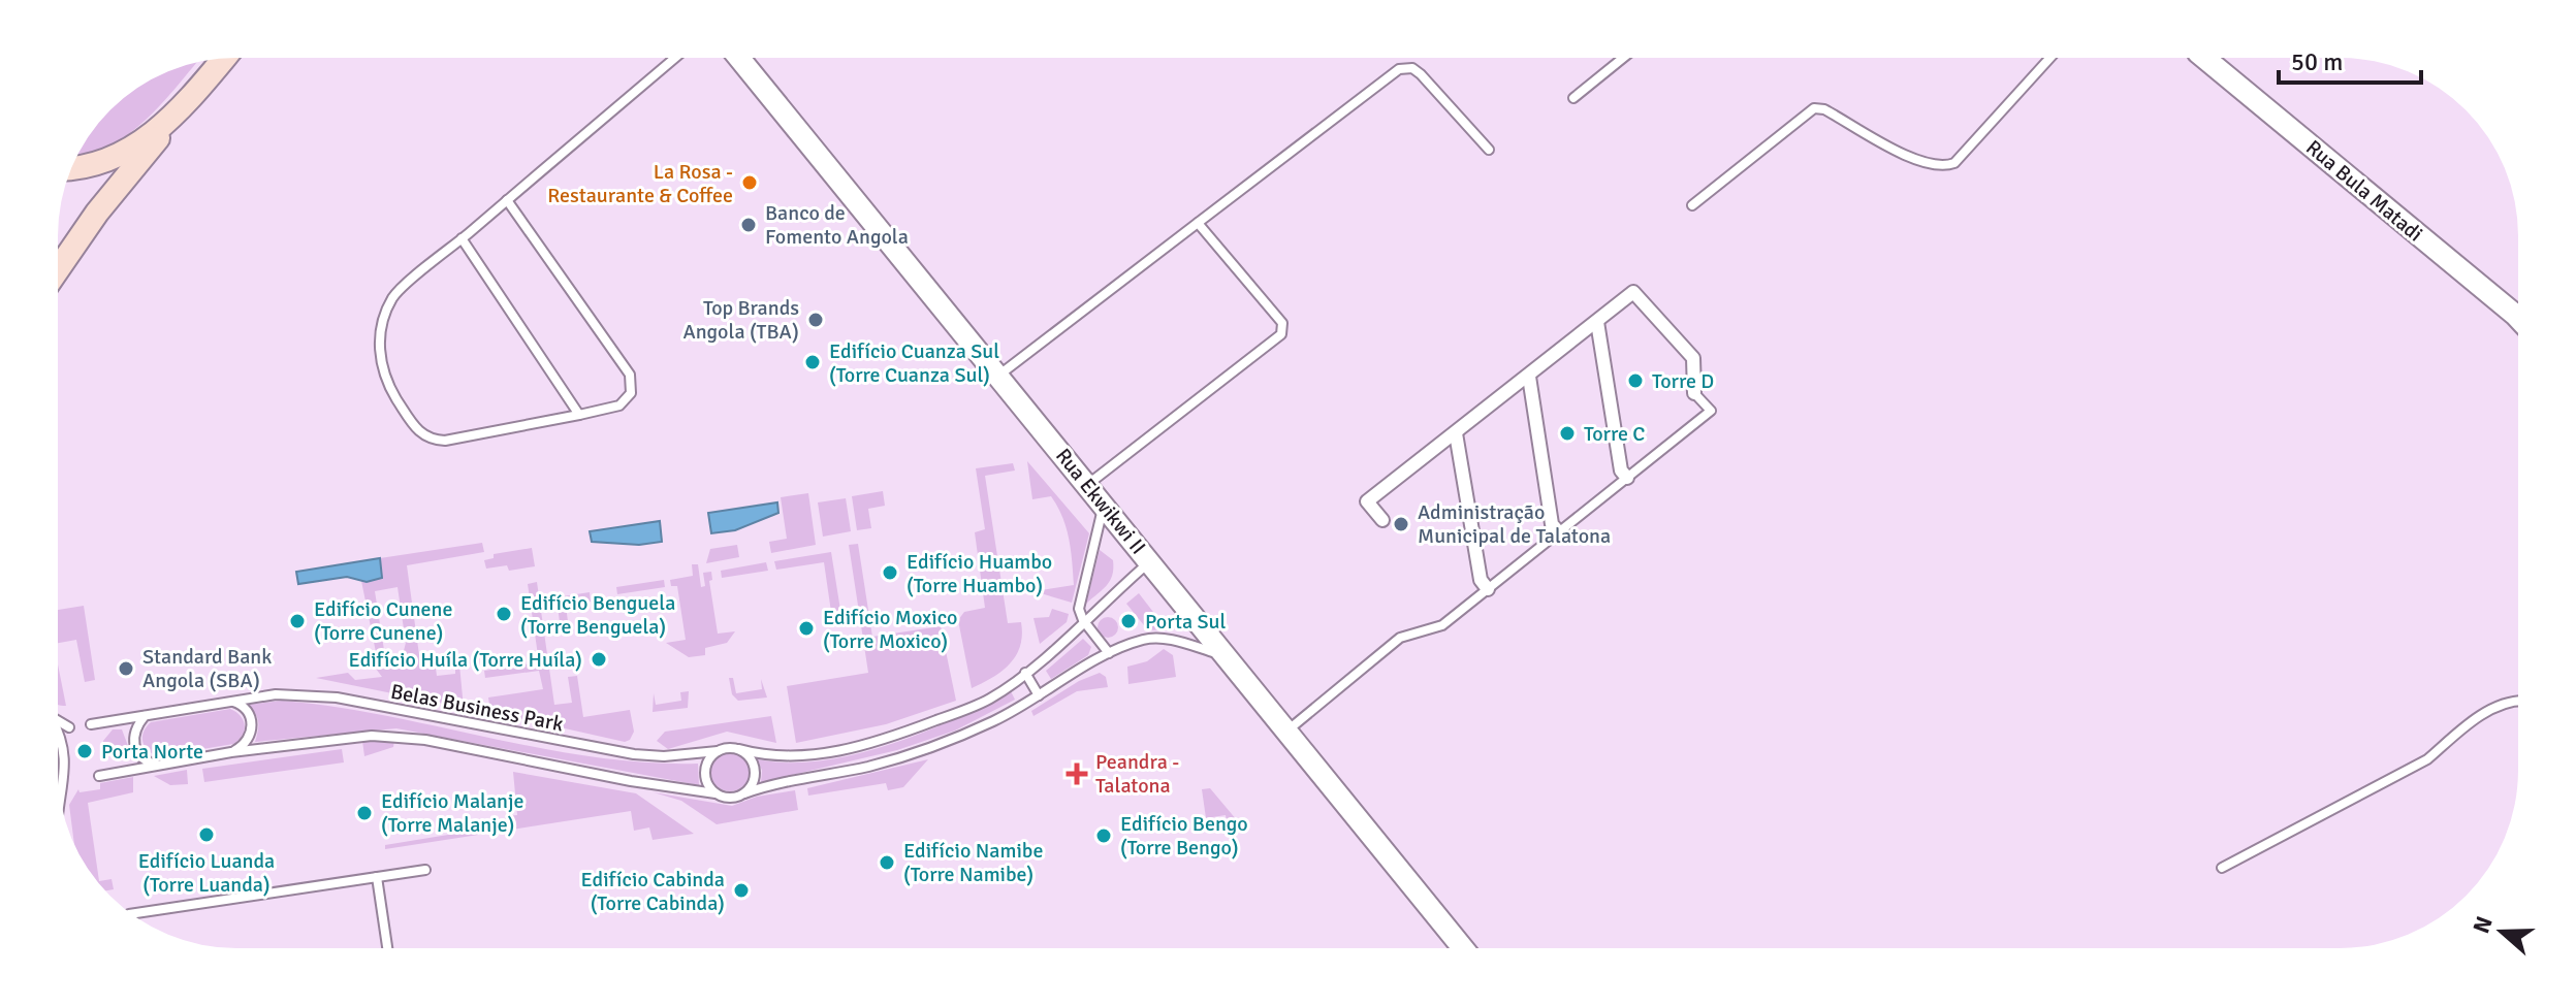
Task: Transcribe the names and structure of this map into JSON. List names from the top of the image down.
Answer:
{
  "streets": {
    "street": ["Rua Bula Matadi", "Rua Ekwikwi II"],
    "lane": ["Belas Business Park"]
  },
  "crossings": [
    ["Rua Ekwikwi II", "Belas Business Park"]
  ],
  "places": {
    "other": [
      "La Rosa - Restaurante & Coffee",
      "Banco de Fomento Angola",
      "Top Brands Angola (TBA)",
      "Edifício Cuanza Sul (Torre Cuanza Sul)",
      "Torre D",
      "Torre C",
      "Administração Municipal de Talatona",
      "Edifício Huambo (Torre Huambo)",
      "Edifício Benguela (Torre Benguela)",
      "Edifício Cunene (Torre Cunene)",
      "Porta Sul",
      "Edifício Moxico (Torre Moxico)",
      "Edifício Huíla (Torre Huíla)",
      "Standard Bank Angola (SBA)",
      "Porta Norte",
      "Edifício Malanje (Torre Malanje)",
      "Edifício Luanda (Torre Luanda)",
      "Edifício Bengo (Torre Bengo)",
      "Edifício Namibe (Torre Namibe)",
      "Edifício Cabinda (Torre Cabinda)"
    ],
    "health": ["Peandra - Talatona"]
  },
  "scale_bar": "50 m",
  "north": "left"
}
